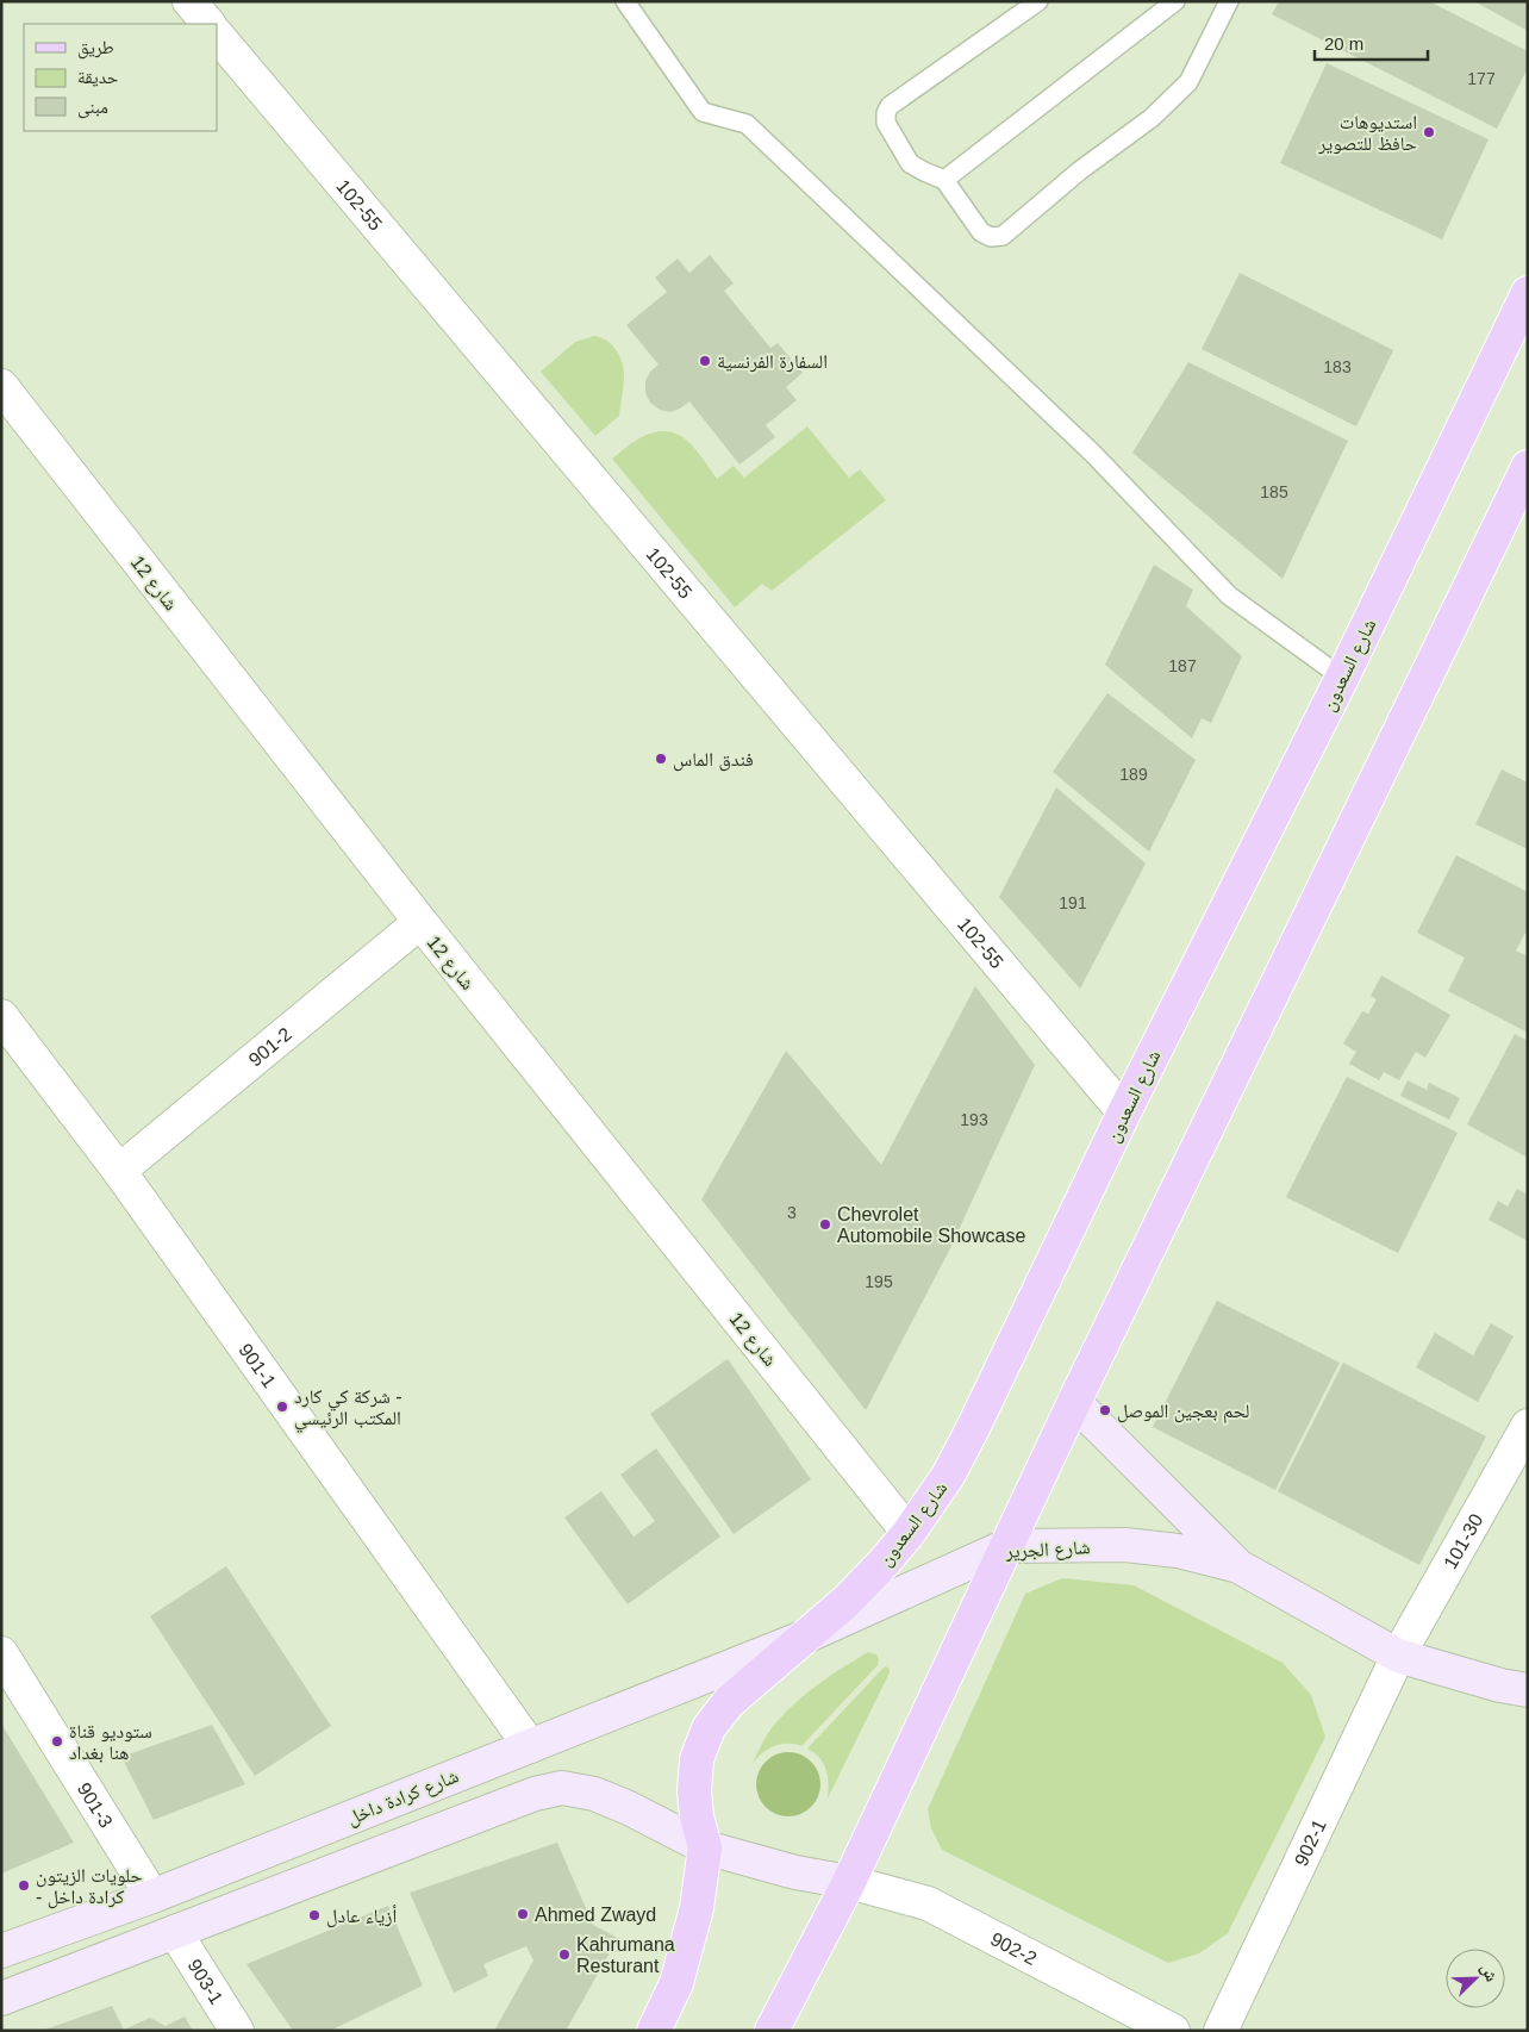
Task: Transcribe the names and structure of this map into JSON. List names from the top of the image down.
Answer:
{
  "streets": {
    "main road": ["شارع السعدون", "شارع الجرير", "شارع كرادة داخل"],
    "street": [
      "102-55",
      "شارع 12",
      "901-2",
      "901-1",
      "101-30",
      "901-3",
      "902-1",
      "902-2",
      "903-1"
    ]
  },
  "crossings": [
    ["102-55", "شارع السعدون"],
    ["شارع 12", "شارع السعدون"],
    ["شارع 12", "901-2"],
    ["شارع السعدون", "شارع الجرير"],
    ["شارع السعدون", "شارع كرادة داخل"],
    ["901-2", "901-1"],
    ["901-1", "شارع كرادة داخل"],
    ["101-30", "شارع الجرير"],
    ["101-30", "902-1"],
    ["شارع الجرير", "شارع كرادة داخل"],
    ["شارع الجرير", "902-1"],
    ["شارع كرادة داخل", "901-3"]
  ],
  "places": [
    "استديوهات حافظ للتصوير",
    "السفارة الفرنسية",
    "فندق الماس",
    "Chevrolet Automobile Showcase",
    "شركة كي كارد - المكتب الرئيسي",
    "لحم بعجين الموصل",
    "ستوديو قناة هنا بغداد",
    "حلويات الزيتون - كرادة داخل",
    "Ahmed Zwayd",
    "أزياء عادل",
    "Kahrumana Resturant"
  ],
  "house_numbers": [
    "177",
    "183",
    "185",
    "187",
    "189",
    "191",
    "193",
    "3",
    "195"
  ],
  "legend": ["طريق", "حديقة", "مبنى"],
  "scale_bar": "20 m",
  "north": "top right"
}
